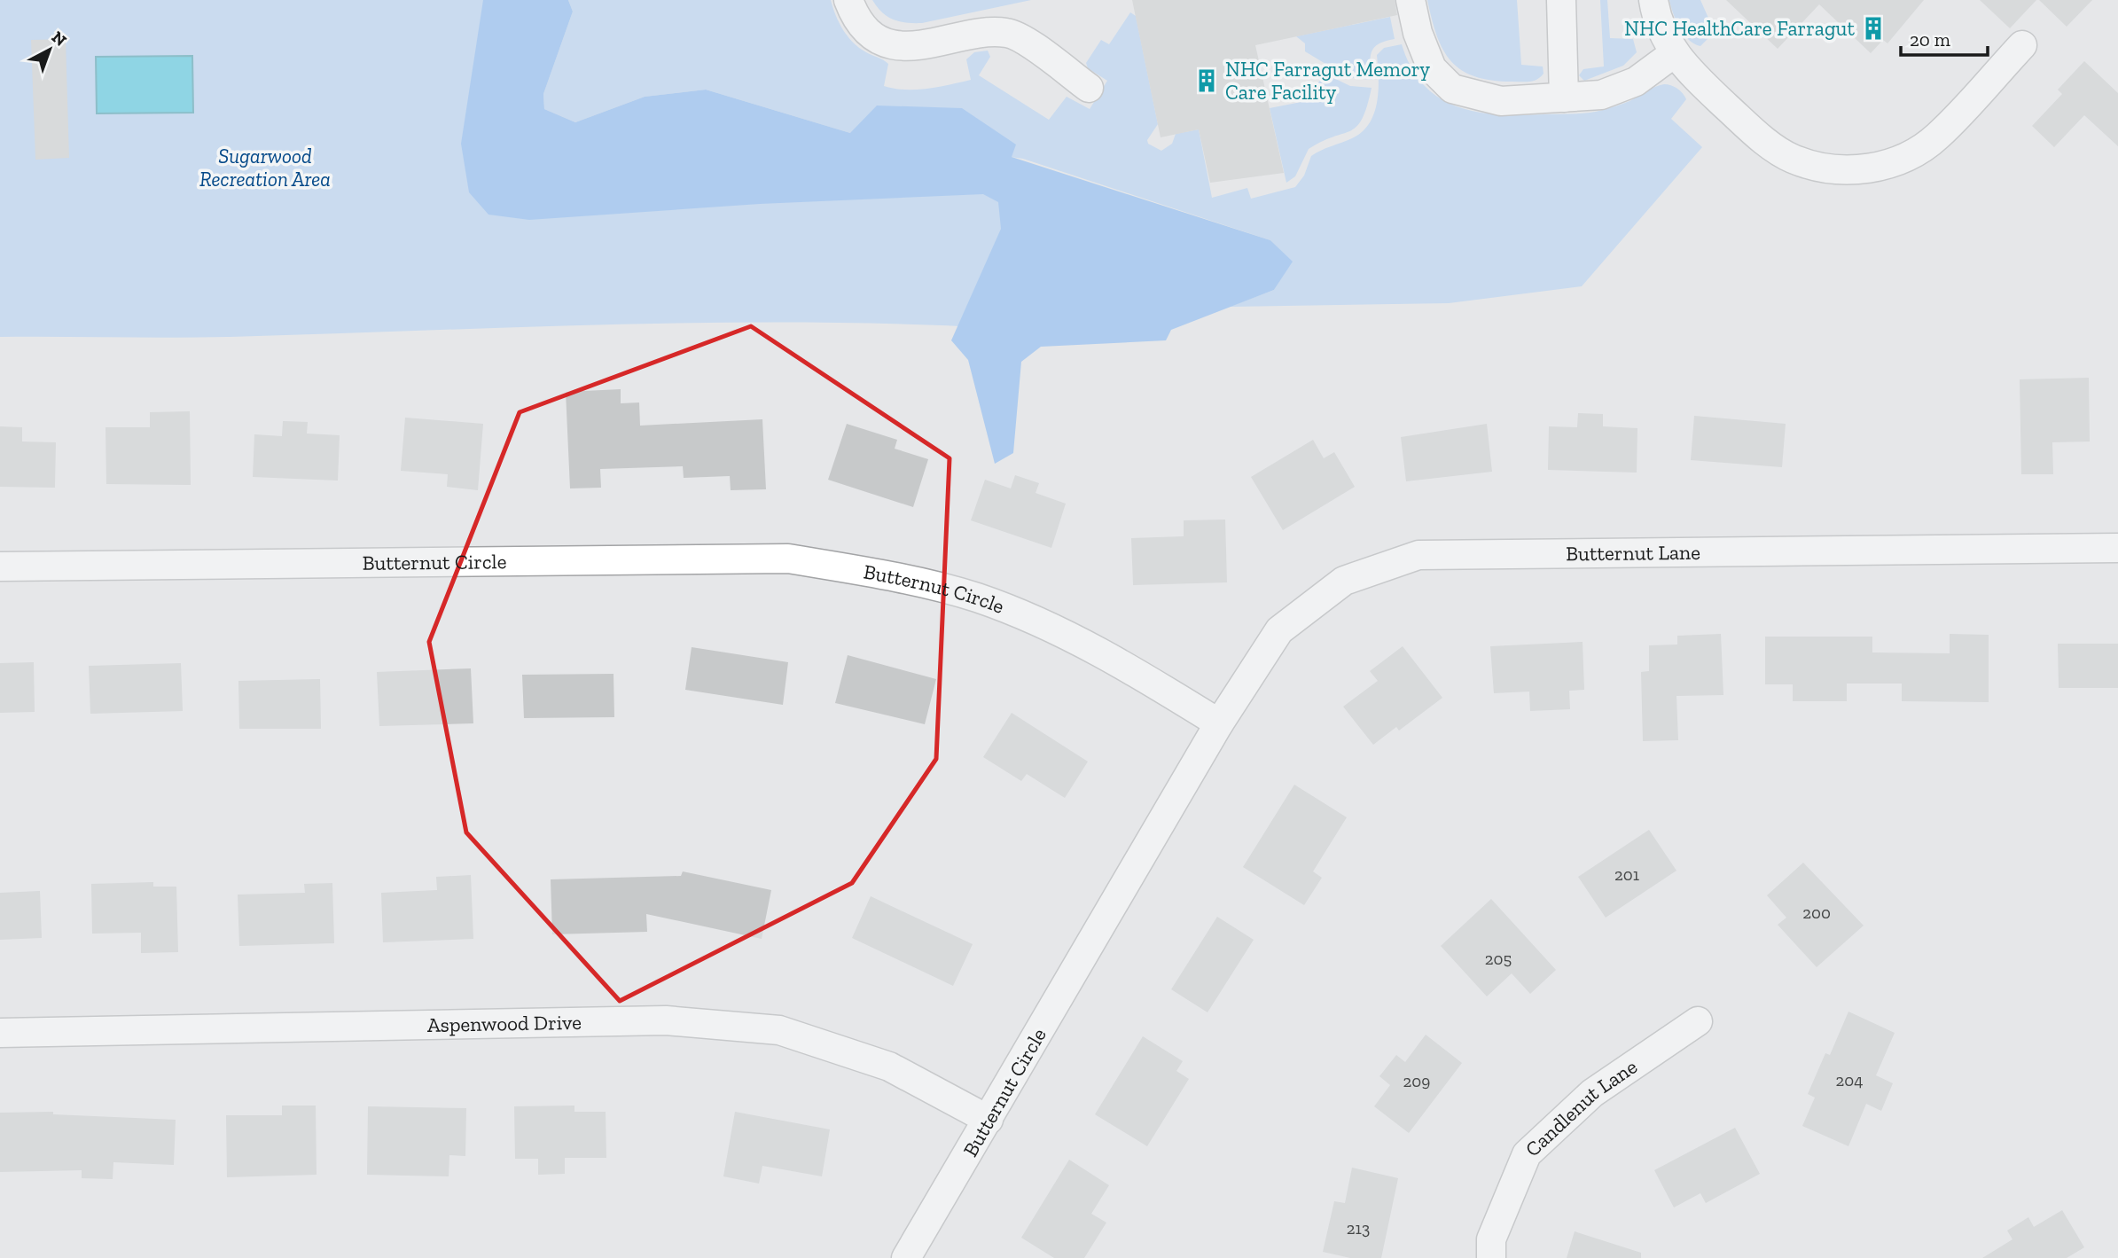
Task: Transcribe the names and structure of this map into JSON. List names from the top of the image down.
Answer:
{
  "streets": {
    "street": [
      "Butternut Lane",
      "Butternut Circle",
      "Aspenwood Drive",
      "Candlenut Lane"
    ]
  },
  "crossings": [
    ["Butternut Lane", "Butternut Circle"],
    ["Butternut Circle", "Aspenwood Drive"]
  ],
  "parks": ["Sugarwood Recreation Area"],
  "places": {
    "building": ["NHC HealthCare Farragut", "NHC Farragut Memory Care Facility"]
  },
  "house_numbers": [
    "201",
    "200",
    "205",
    "204",
    "209",
    "213"
  ],
  "scale_bar": "20 m",
  "north": "top right"
}
